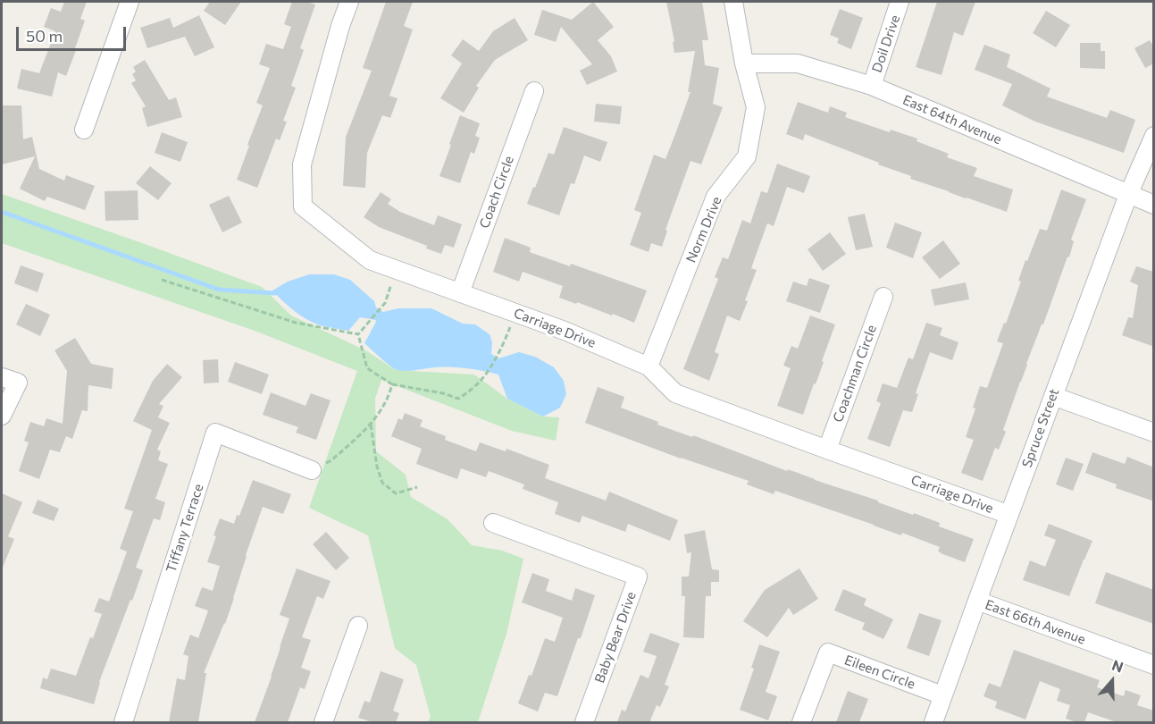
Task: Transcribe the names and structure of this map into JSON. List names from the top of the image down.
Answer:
{
  "streets": {
    "street": [
      "Doil Drive",
      "East 64th Avenue",
      "Coach Circle",
      "Norm Drive",
      "Carriage Drive",
      "Coachman Circle",
      "Spruce Street",
      "Tiffany Terrace",
      "East 66th Avenue",
      "Baby Bear Drive",
      "Eileen Circle"
    ]
  },
  "crossings": [
    ["Doil Drive", "East 64th Avenue"],
    ["East 64th Avenue", "Norm Drive"],
    ["East 64th Avenue", "Spruce Street"],
    ["Coach Circle", "Carriage Drive"],
    ["Norm Drive", "Carriage Drive"],
    ["Carriage Drive", "Coachman Circle"],
    ["Carriage Drive", "Spruce Street"],
    ["Spruce Street", "East 66th Avenue"],
    ["Spruce Street", "Eileen Circle"]
  ],
  "scale_bar": "50 m",
  "north": "top"
}
